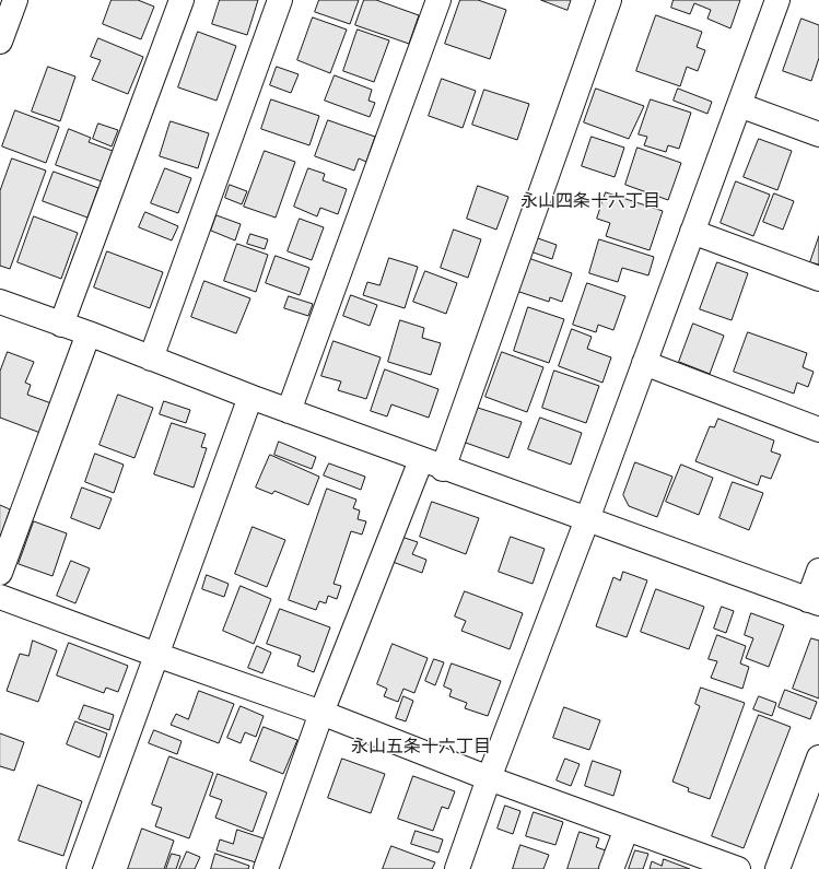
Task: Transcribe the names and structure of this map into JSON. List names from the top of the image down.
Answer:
{
  "districts": ["永山四条十六丁目", "永山五条十六丁目"]
}
